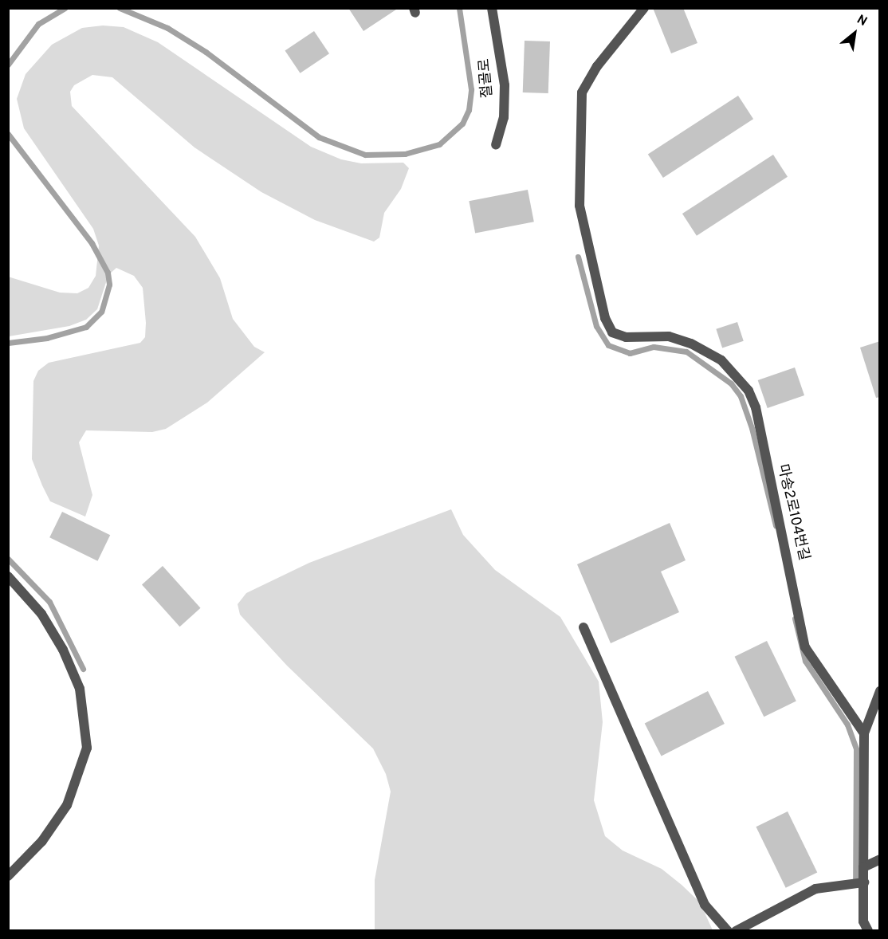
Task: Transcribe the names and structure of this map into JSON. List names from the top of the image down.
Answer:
{
  "streets": {
    "lane": ["절골로", "마송2로104번길"]
  },
  "north": "top right"
}
